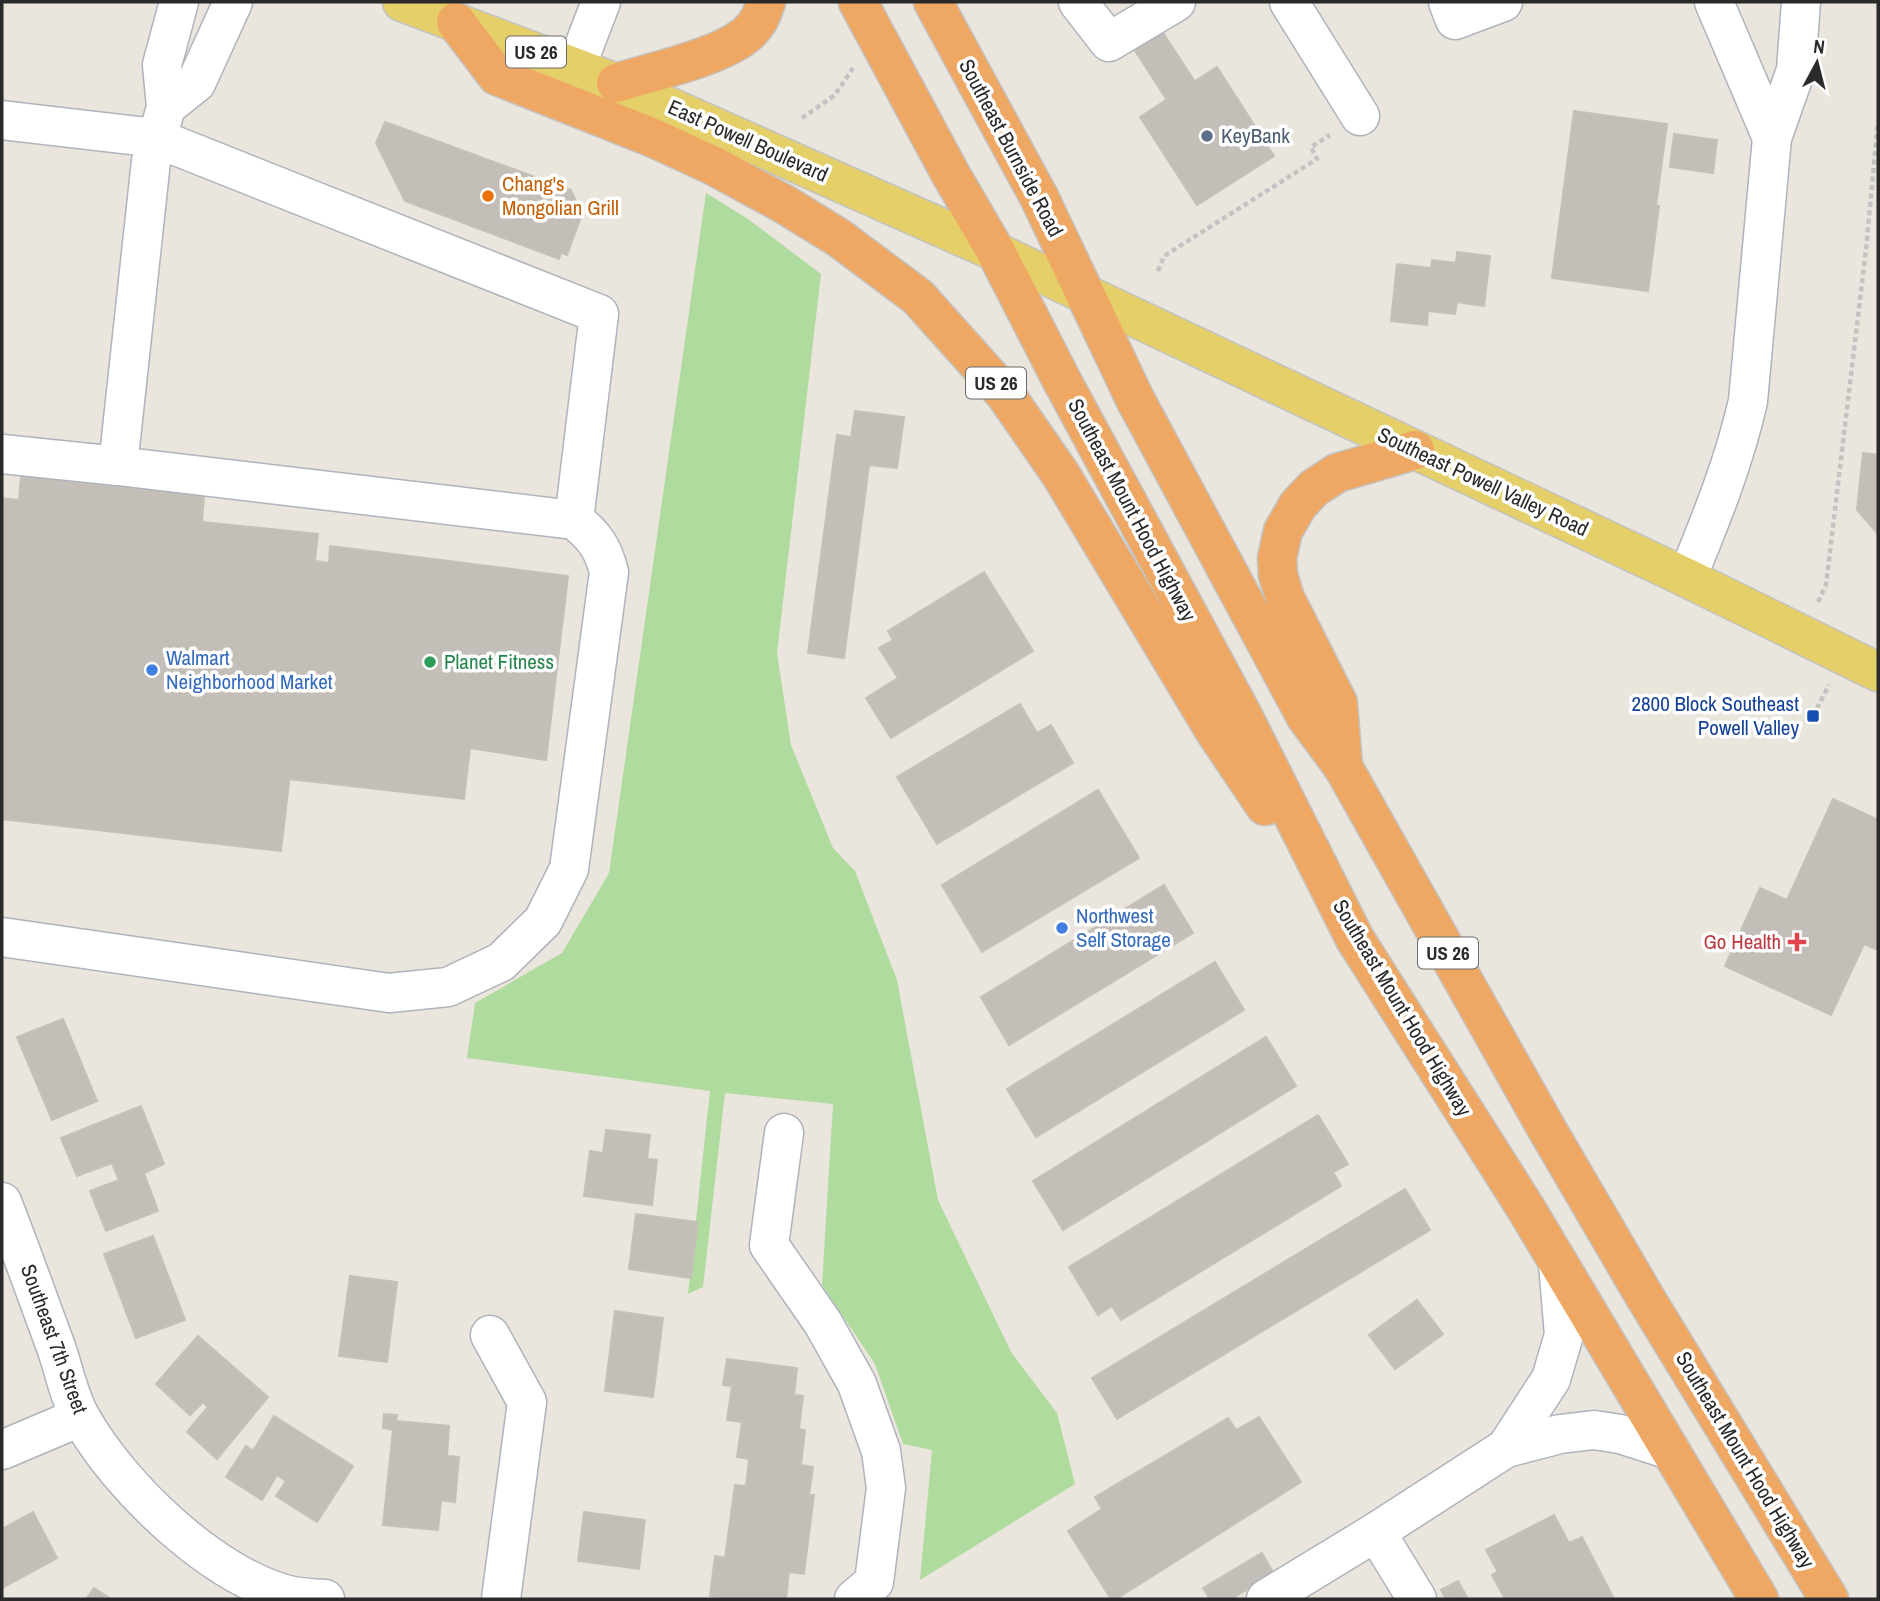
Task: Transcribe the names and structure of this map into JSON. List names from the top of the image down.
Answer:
{
  "streets": {
    "highway": ["US 26", "Southeast Burnside Road", "Southeast Mount Hood Highway"],
    "main road": ["East Powell Boulevard", "Southeast Powell Valley Road"],
    "street": ["Southeast 7th Street"]
  },
  "crossings": [
    ["US 26", "East Powell Boulevard"],
    ["US 26", "Southeast Mount Hood Highway"],
    ["East Powell Boulevard", "Southeast Burnside Road"],
    ["East Powell Boulevard", "Southeast Powell Valley Road"],
    ["East Powell Boulevard", "Southeast Mount Hood Highway"],
    ["Southeast Burnside Road", "Southeast Powell Valley Road"],
    ["Southeast Burnside Road", "Southeast Mount Hood Highway"],
    ["Southeast Powell Valley Road", "Southeast Mount Hood Highway"]
  ],
  "places": {
    "other": [
      "KeyBank",
      "Chang's Mongolian Grill",
      "Planet Fitness",
      "Walmart Neighborhood Market",
      "Northwest Self Storage"
    ],
    "transit": ["2800 Block Southeast Powell Valley"],
    "health": ["Go Health"]
  },
  "north": "top"
}
